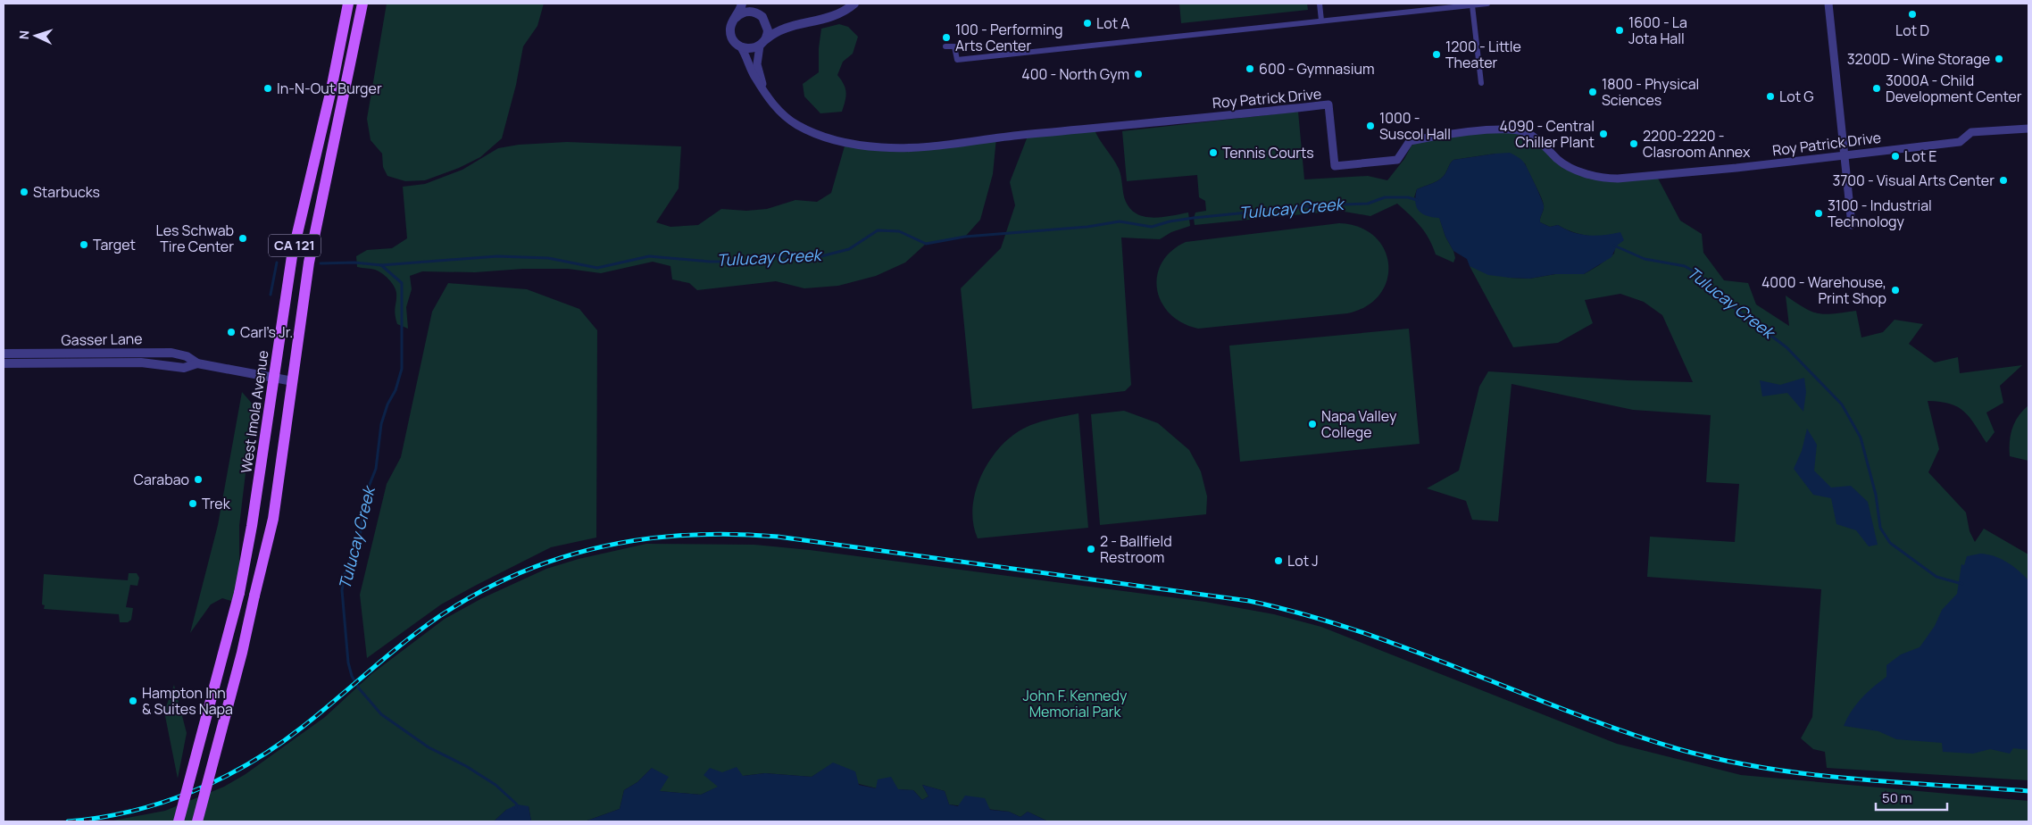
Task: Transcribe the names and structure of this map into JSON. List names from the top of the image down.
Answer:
{
  "streets": {
    "main road": ["CA 121", "West Imola Avenue"],
    "street": ["Roy Patrick Drive", "Gasser Lane"]
  },
  "crossings": [
    ["CA 121", "Gasser Lane"],
    ["Gasser Lane", "West Imola Avenue"]
  ],
  "water": ["Tulucay Creek"],
  "parks": ["John F. Kennedy Memorial Park"],
  "places": [
    "Lot D",
    "Lot A",
    "1600 - La Jota Hall",
    "100 - Performing Arts Center",
    "1200 - Little Theater",
    "3200D - Wine Storage",
    "600 - Gymnasium",
    "400 - North Gym",
    "In-N-Out Burger",
    "3000A - Child Development Center",
    "1800 - Physical Sciences",
    "Lot G",
    "1000 - Suscol Hall",
    "4090 - Central Chiller Plant",
    "2200-2220 - Clasroom Annex",
    "Tennis Courts",
    "Lot E",
    "3700 - Visual Arts Center",
    "Starbucks",
    "3100 - Industrial Technology",
    "Les Schwab Tire Center",
    "Target",
    "4000 - Warehouse, Print Shop",
    "Carl's Jr.",
    "Napa Valley College",
    "Carabao",
    "Trek",
    "2 - Ballfield Restroom",
    "Lot J",
    "Hampton Inn & Suites Napa"
  ],
  "scale_bar": "50 m",
  "north": "left"
}
